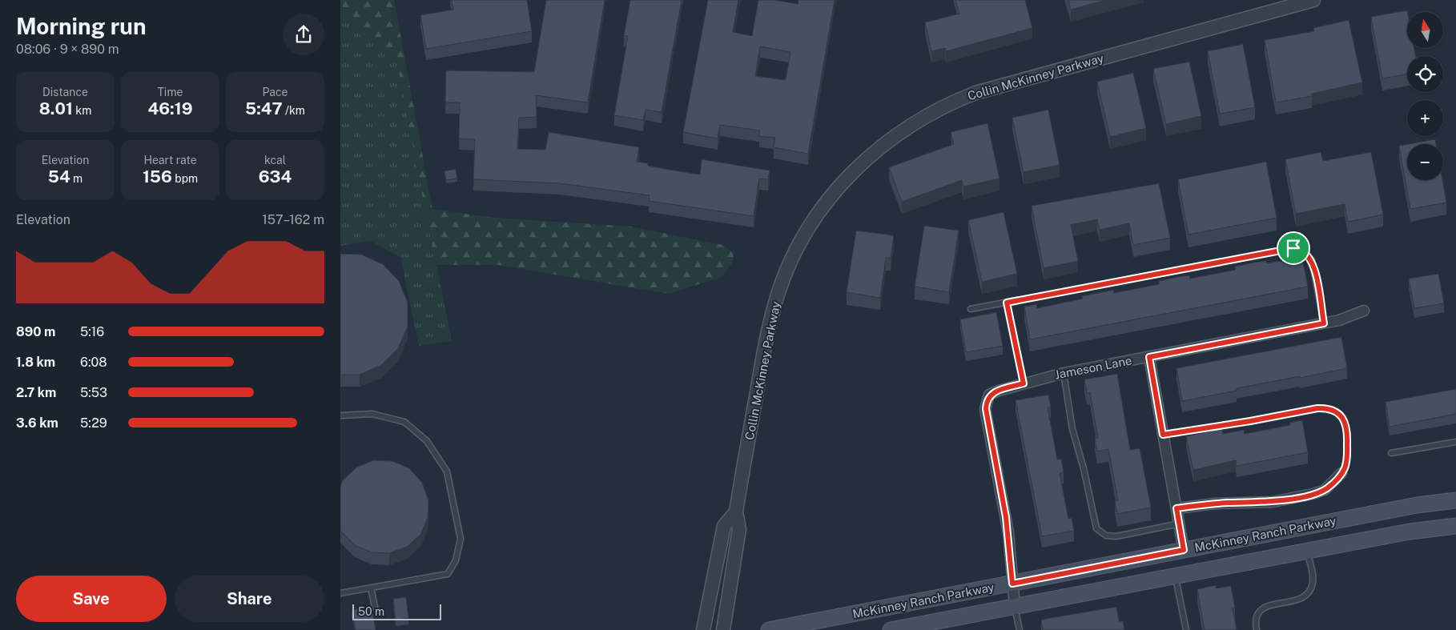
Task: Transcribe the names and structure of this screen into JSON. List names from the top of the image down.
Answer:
{
  "streets": {
    "main road": ["McKinney Ranch Parkway"],
    "street": ["Collin McKinney Parkway", "Jameson Lane"]
  },
  "crossings": [
    ["Jameson Lane", "McKinney Ranch Parkway"]
  ],
  "scale_bar": "50 m",
  "north": "top",
  "page": {
    "heading": ["Morning run", "08:06 · 9 × 890 m"],
    "map_buttons": ["+", "−"],
    "stats": [
      ["Distance", "8.01 km"],
      ["Time", "46:19"],
      ["Pace", "5:47 /km"],
      ["Elevation", "54 m"],
      ["Heart rate", "156 bpm"],
      ["kcal", "634"]
    ],
    "chart": ["Elevation", "157–162 m"],
    "list": [
      {
        "name": "890 m",
        "note": "5:16"
      },
      {
        "name": "1.8 km",
        "note": "6:08"
      },
      {
        "name": "2.7 km",
        "note": "5:53"
      },
      {
        "name": "3.6 km",
        "note": "5:29"
      }
    ],
    "buttons": ["Save", "Share"],
    "scale": "50 m"
  }
}
